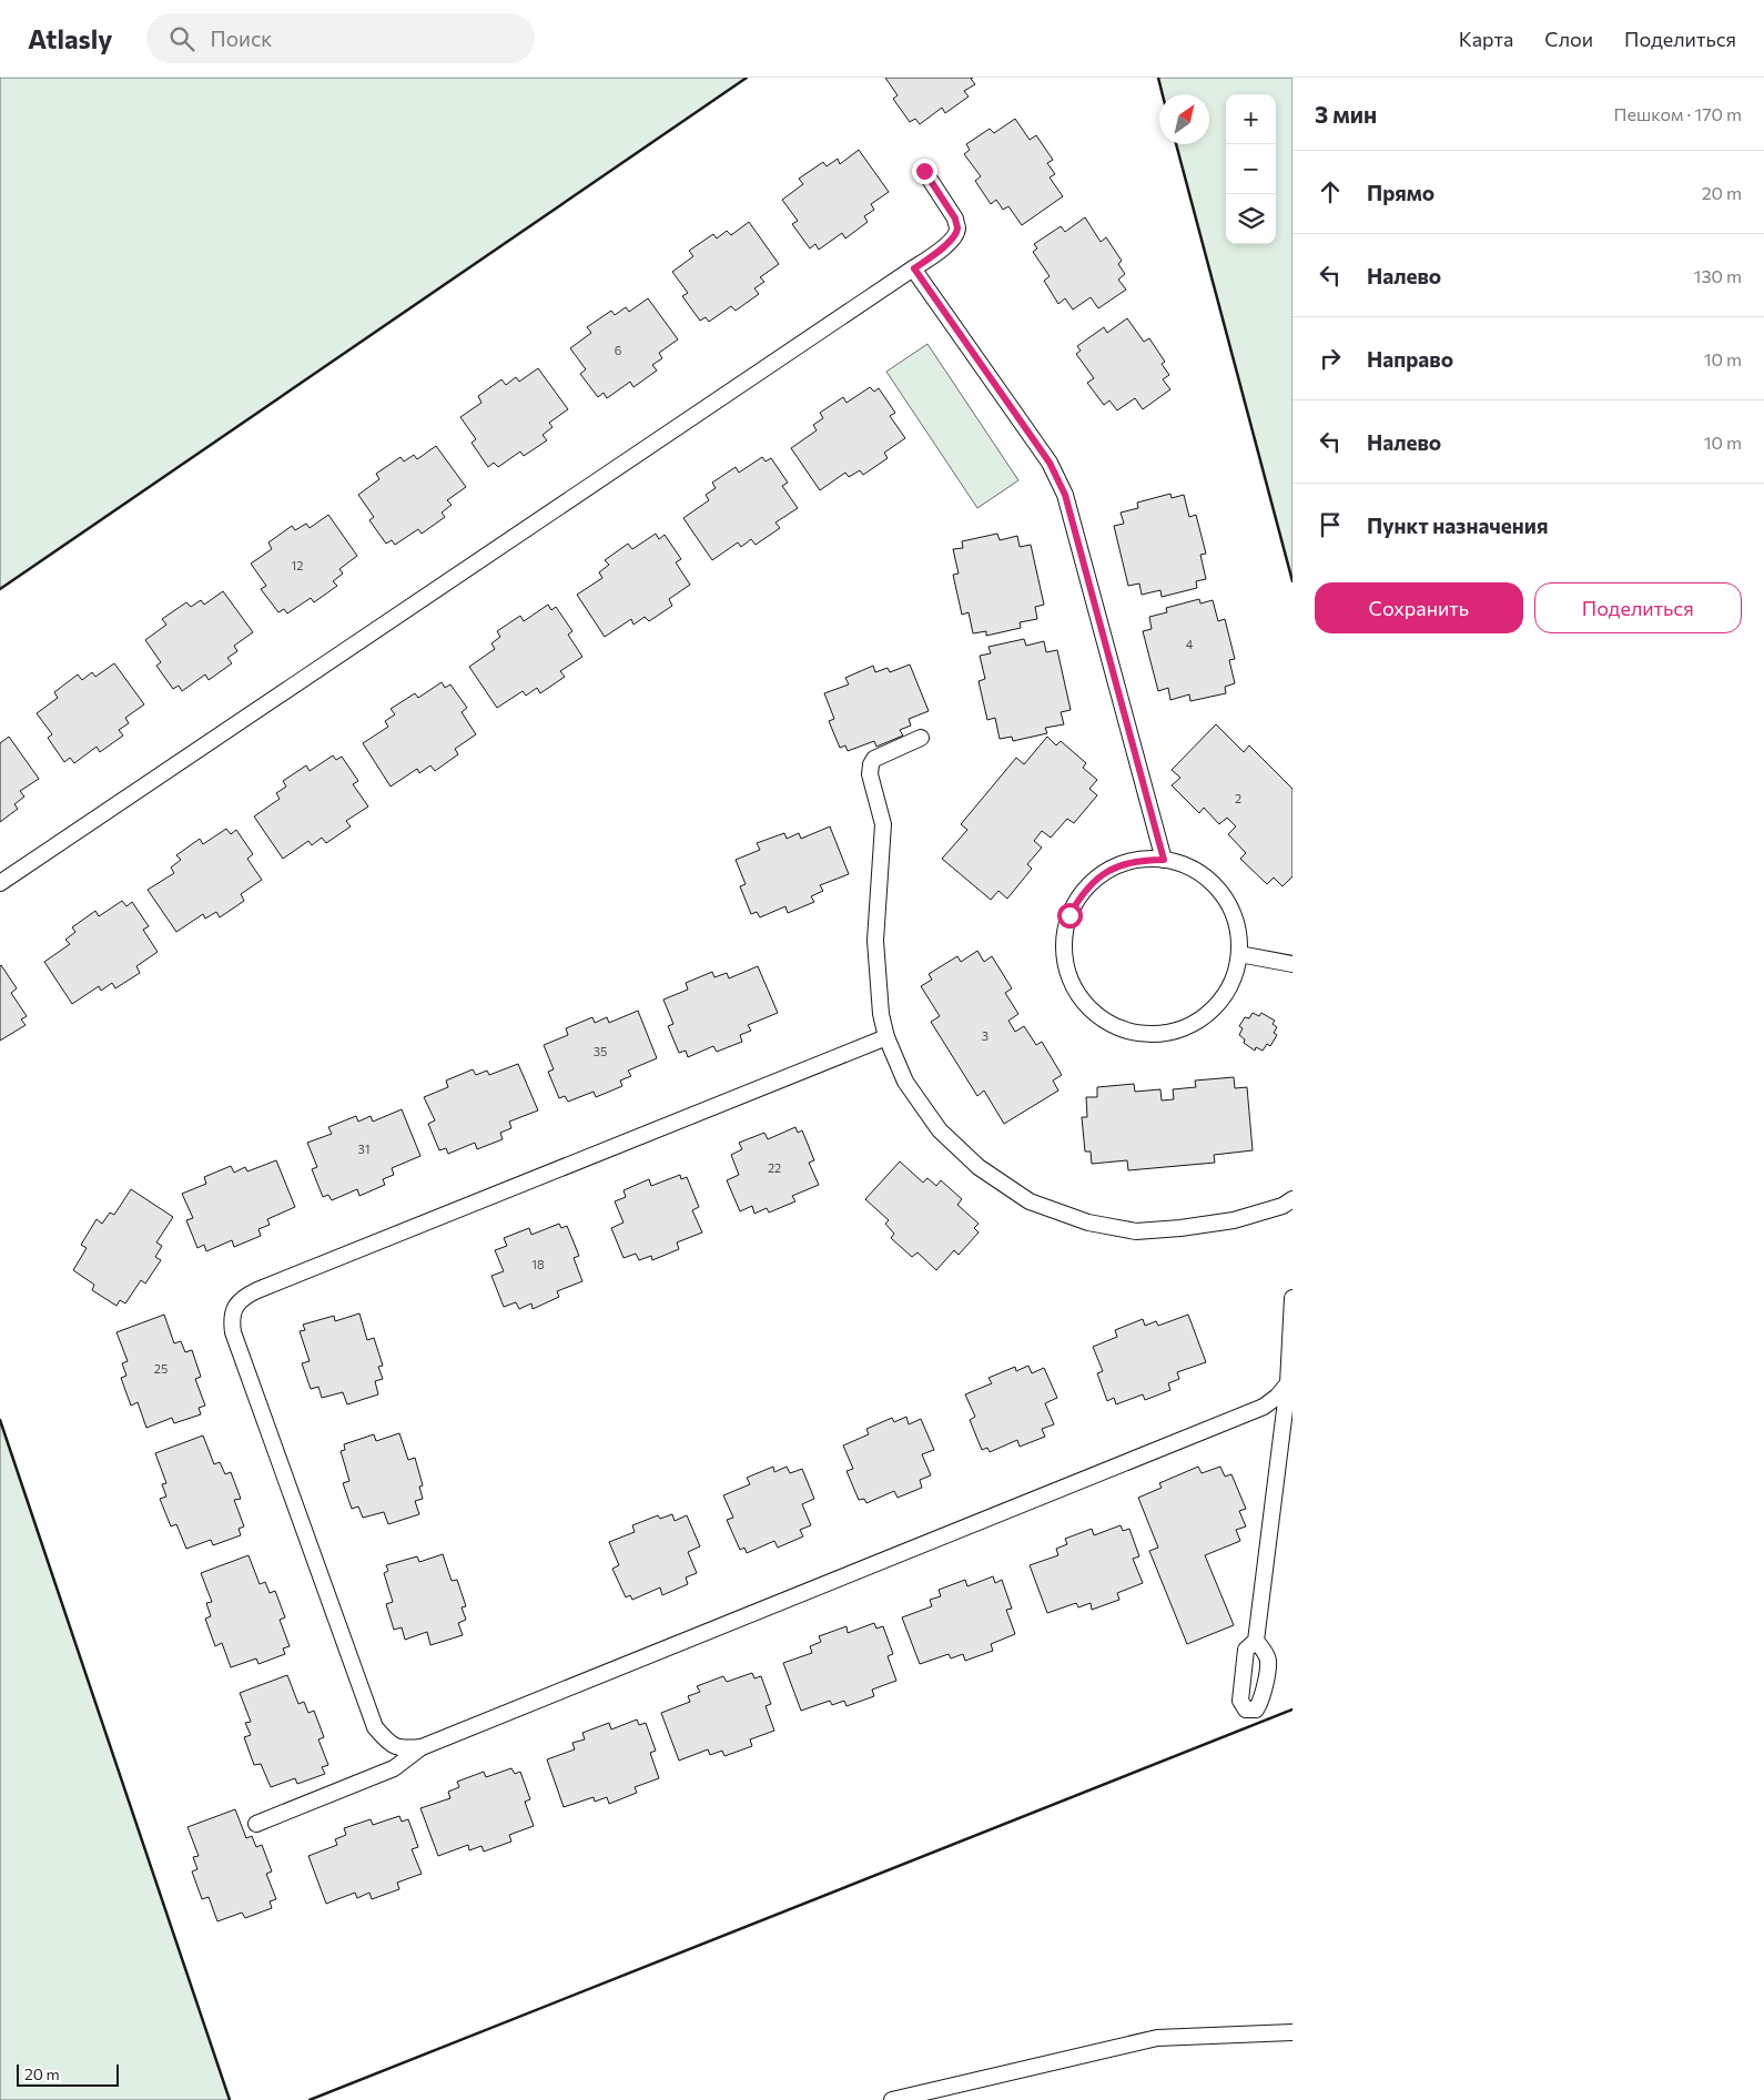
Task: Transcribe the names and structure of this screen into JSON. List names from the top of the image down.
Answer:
{
  "house_numbers": [
    "6",
    "12",
    "4",
    "2",
    "3",
    "35",
    "31",
    "22",
    "18",
    "25"
  ],
  "scale_bar": "20 m",
  "north": "top right",
  "page": {
    "header": "Atlasly",
    "search": "Поиск",
    "nav": ["Карта", "Слои", "Поделиться"],
    "heading": ["3 мин", "Пешком · 170 m"],
    "map_buttons": ["+", "−"],
    "list": [
      ["Прямо", "20 m"],
      ["Налево", "130 m"],
      ["Направо", "10 m"],
      ["Налево", "10 m"],
      "Пункт назначения"
    ],
    "buttons": ["Сохранить", "Поделиться"],
    "scale": "20 m"
  }
}
